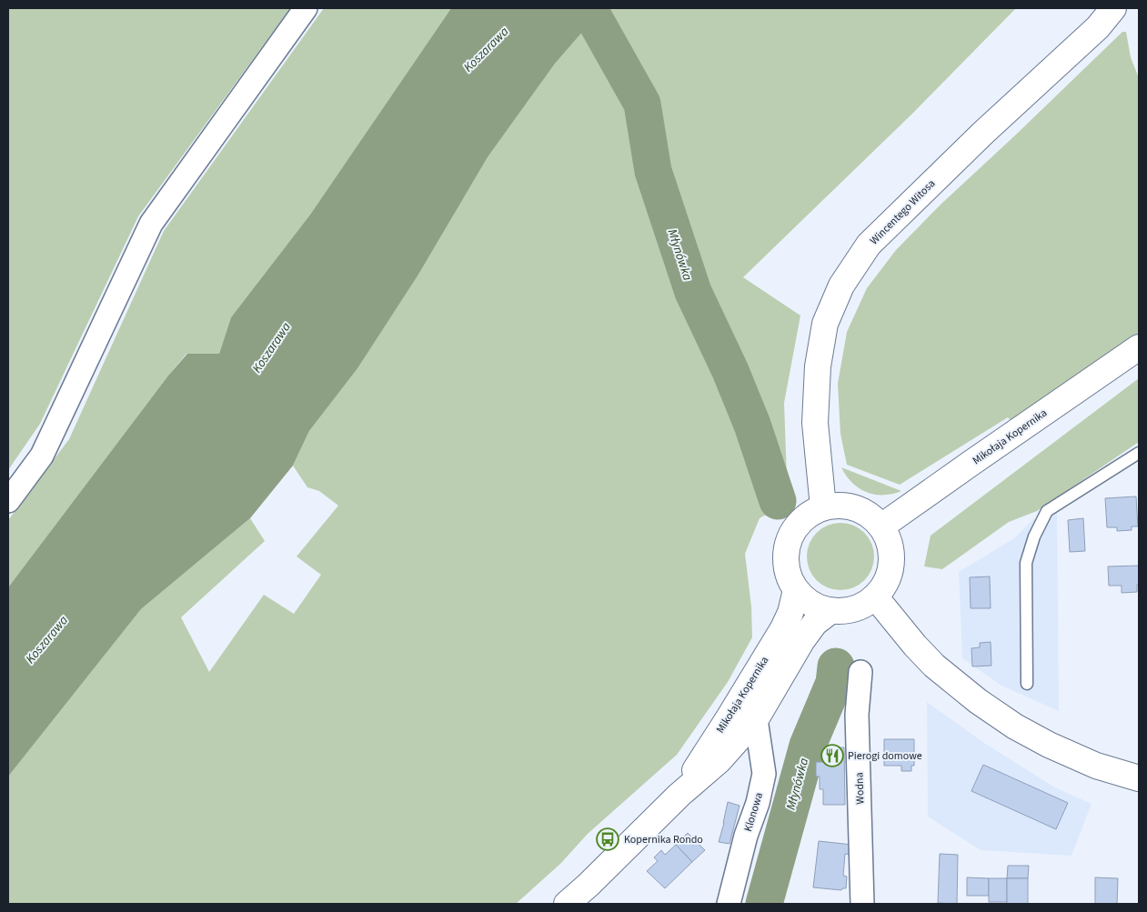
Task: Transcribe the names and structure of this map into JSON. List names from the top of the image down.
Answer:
{
  "streets": {
    "main road": ["Wincentego Witosa", "Mikołaja Kopernika"],
    "street": ["Wodna", "Klonowa"]
  },
  "crossings": [
    ["Wincentego Witosa", "Mikołaja Kopernika"],
    ["Mikołaja Kopernika", "Klonowa"]
  ],
  "water": ["Koszarawa", "Młynówka"],
  "places": {
    "restaurant": ["Pierogi domowe"],
    "bus stop": ["Kopernika Rondo"]
  }
}
